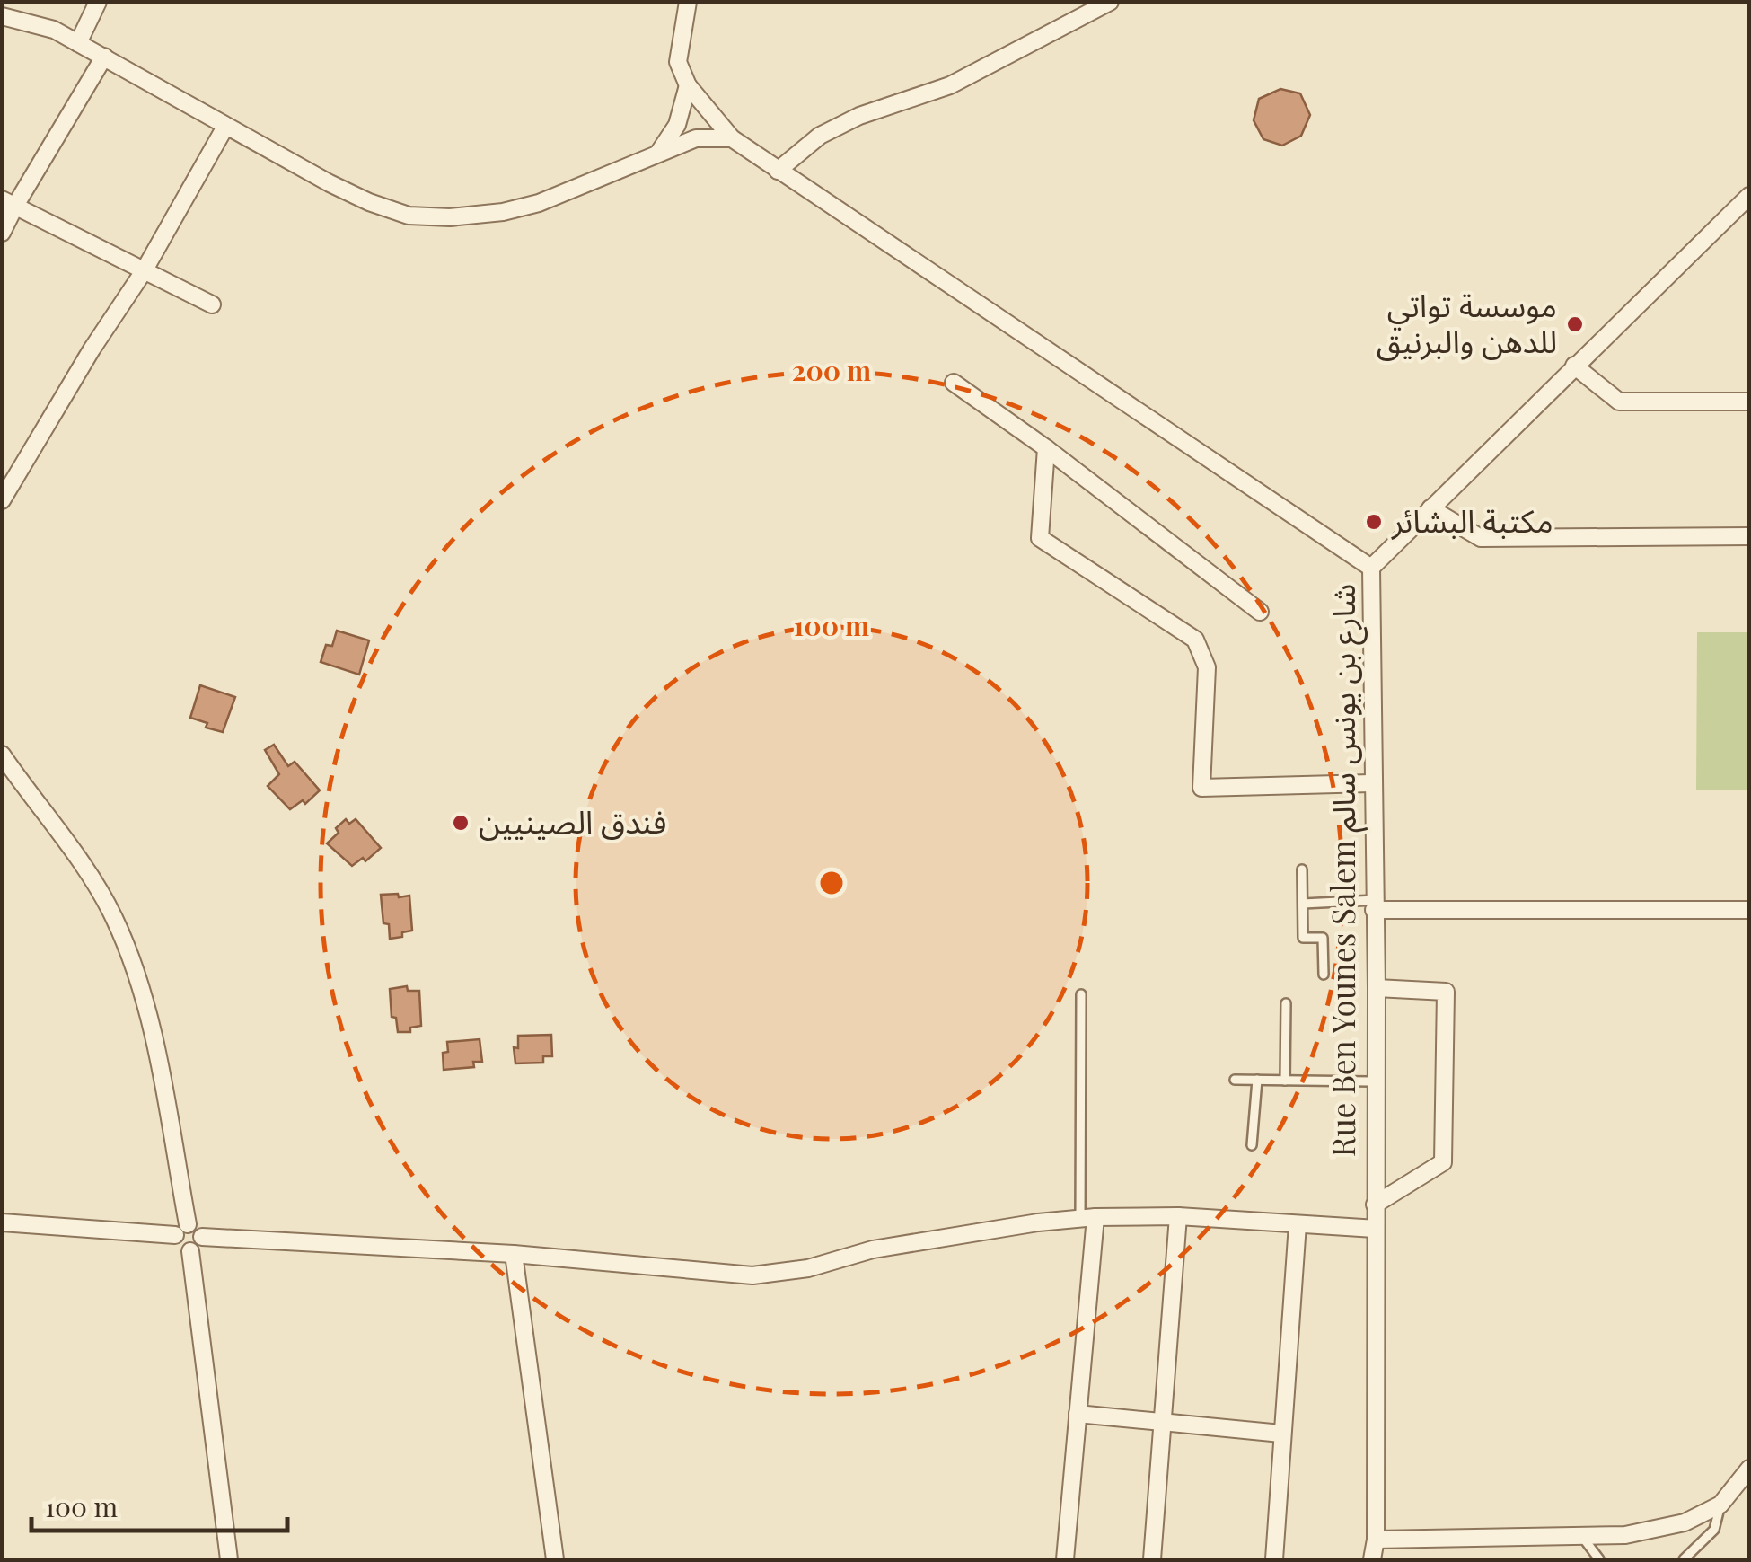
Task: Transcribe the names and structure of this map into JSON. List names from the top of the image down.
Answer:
{
  "streets": {
    "street": ["Rue Ben Younes Salem شارع بن يونس سالم"]
  },
  "places": ["موسسة تواتي للدهن والبرنيق", "مكتبة البشائر", "فندق الصينيين"],
  "scale_bar": "100 m",
  "rings": ["200 m", "100 m"]
}
